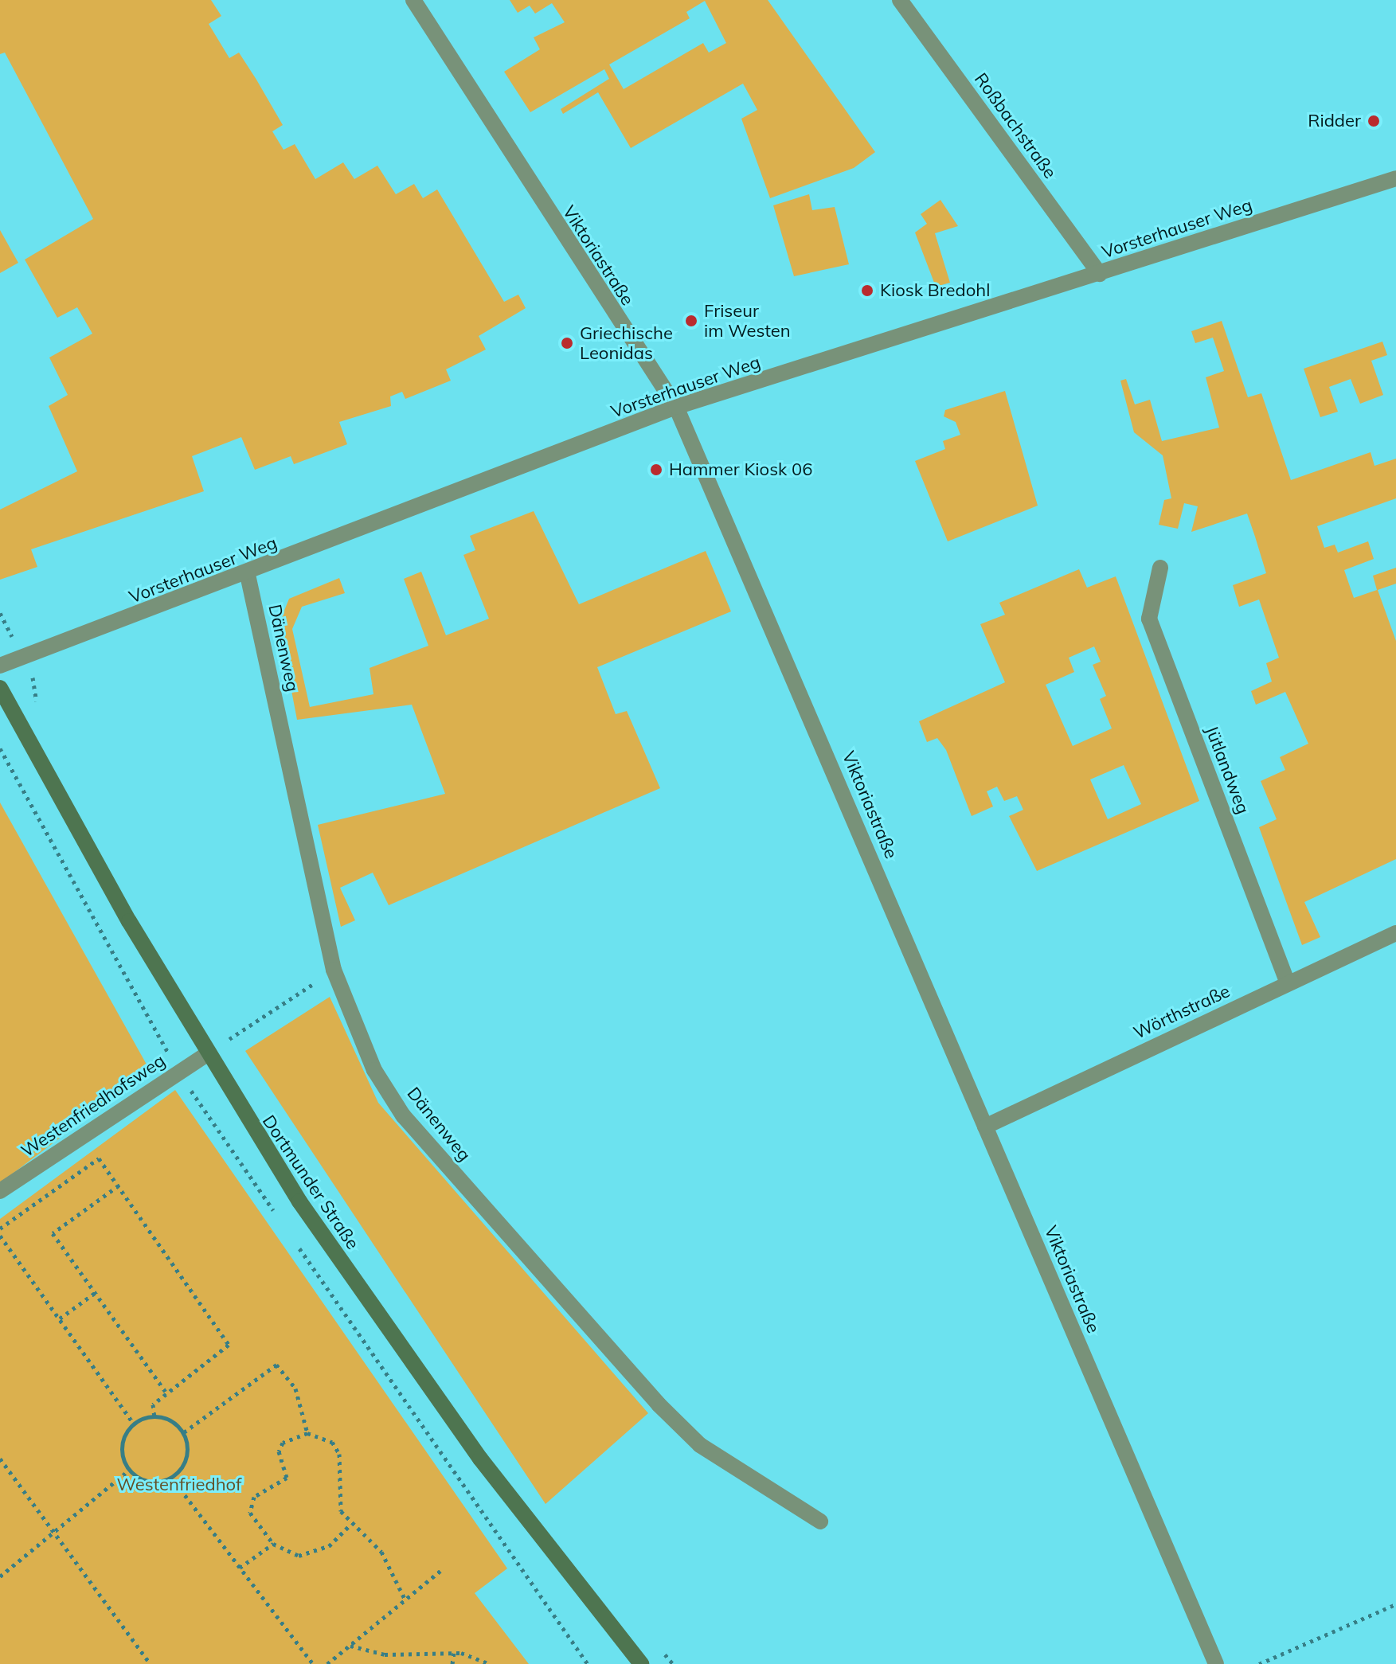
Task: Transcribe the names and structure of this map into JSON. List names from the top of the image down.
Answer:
{
  "streets": {
    "main road": ["Dortmunder Straße"],
    "street": [
      "Roßbachstraße",
      "Vorsterhauser Weg",
      "Viktoriastraße",
      "Dänenweg",
      "Jütlandweg",
      "Wörthstraße",
      "Westenfriedhofsweg"
    ]
  },
  "crossings": [
    ["Roßbachstraße", "Vorsterhauser Weg"],
    ["Vorsterhauser Weg", "Viktoriastraße"],
    ["Vorsterhauser Weg", "Dänenweg"],
    ["Viktoriastraße", "Wörthstraße"],
    ["Jütlandweg", "Wörthstraße"],
    ["Westenfriedhofsweg", "Dortmunder Straße"]
  ],
  "parks": ["Westenfriedhof"],
  "places": [
    "Ridder",
    "Kiosk Bredohl",
    "Friseur im Westen",
    "Griechische Leonidas",
    "Hammer Kiosk 06"
  ]
}
